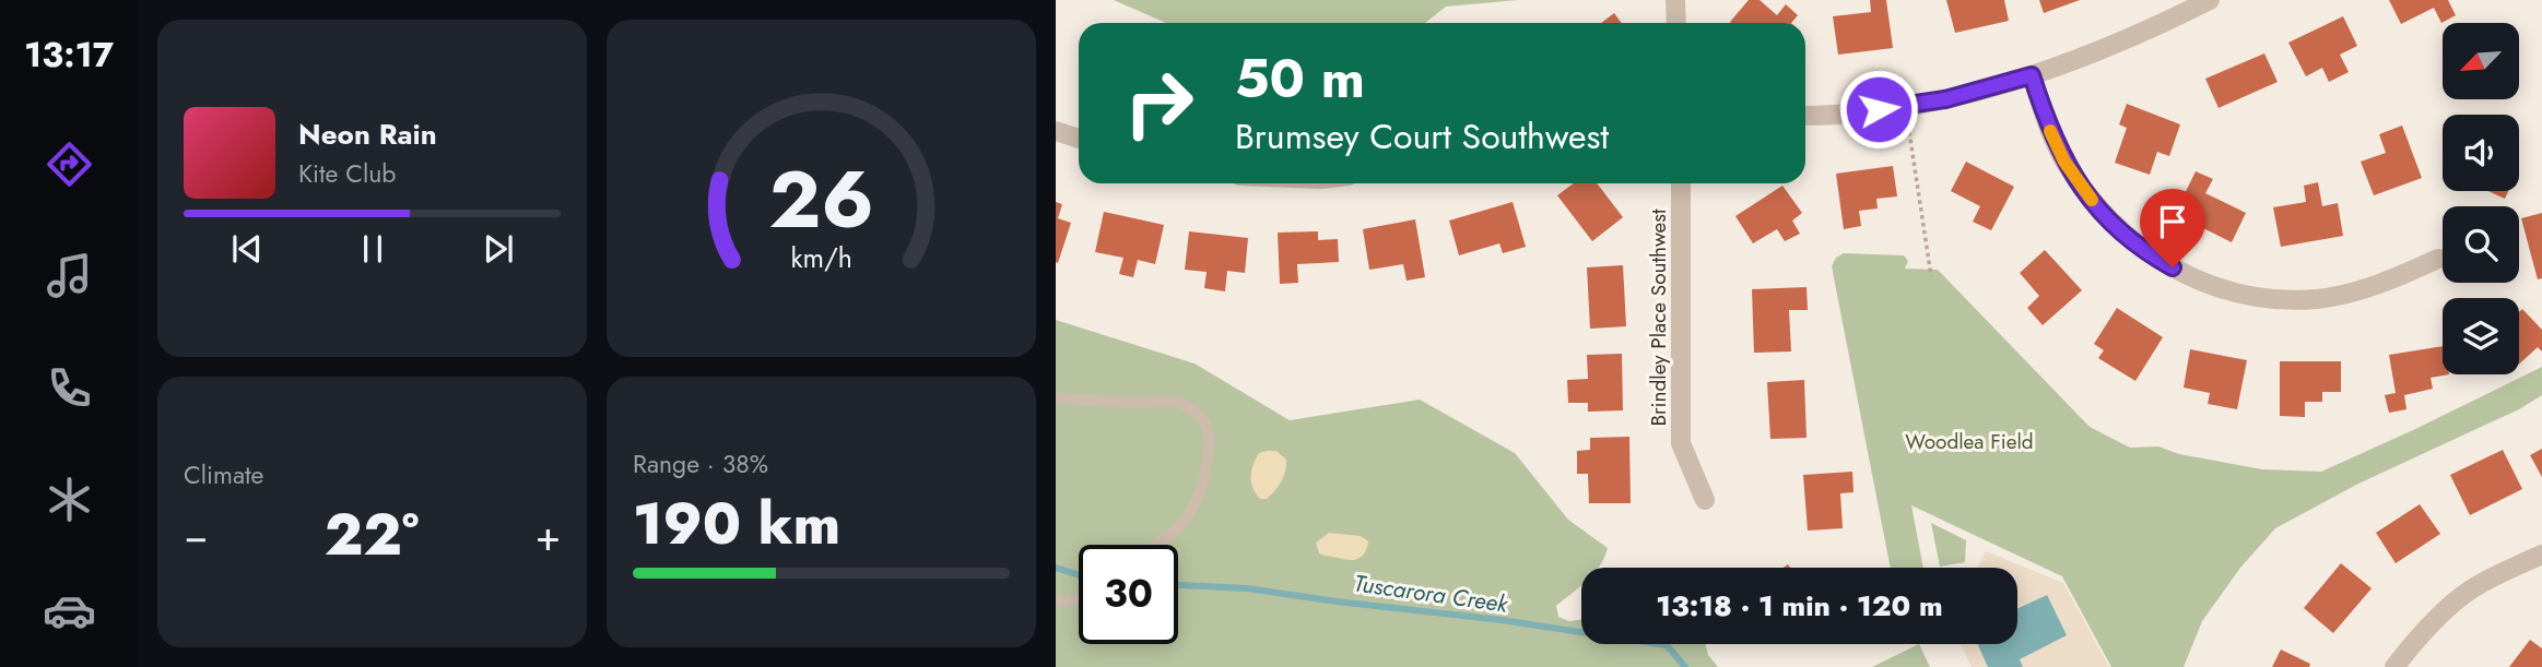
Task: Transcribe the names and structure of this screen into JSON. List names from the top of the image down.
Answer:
{
  "streets": {
    "street": ["Brindley Place Southwest"]
  },
  "water": ["Tuscarora Creek"],
  "parks": ["Woodlea Field"],
  "north": "bottom left",
  "page": {
    "tabs": "13:17",
    "turn": ["50 m", "Brumsey Court Southwest"],
    "song": ["Neon Rain", "Kite Club"],
    "tile": [
      "Climate",
      ["Range · 38%", "190 km"]
    ],
    "heat": ["−", "22°", "+"],
    "limit": "30",
    "trip": "13:18 · 1 min · 120 m",
    "gauge": ["26", "km/h"]
  }
}
